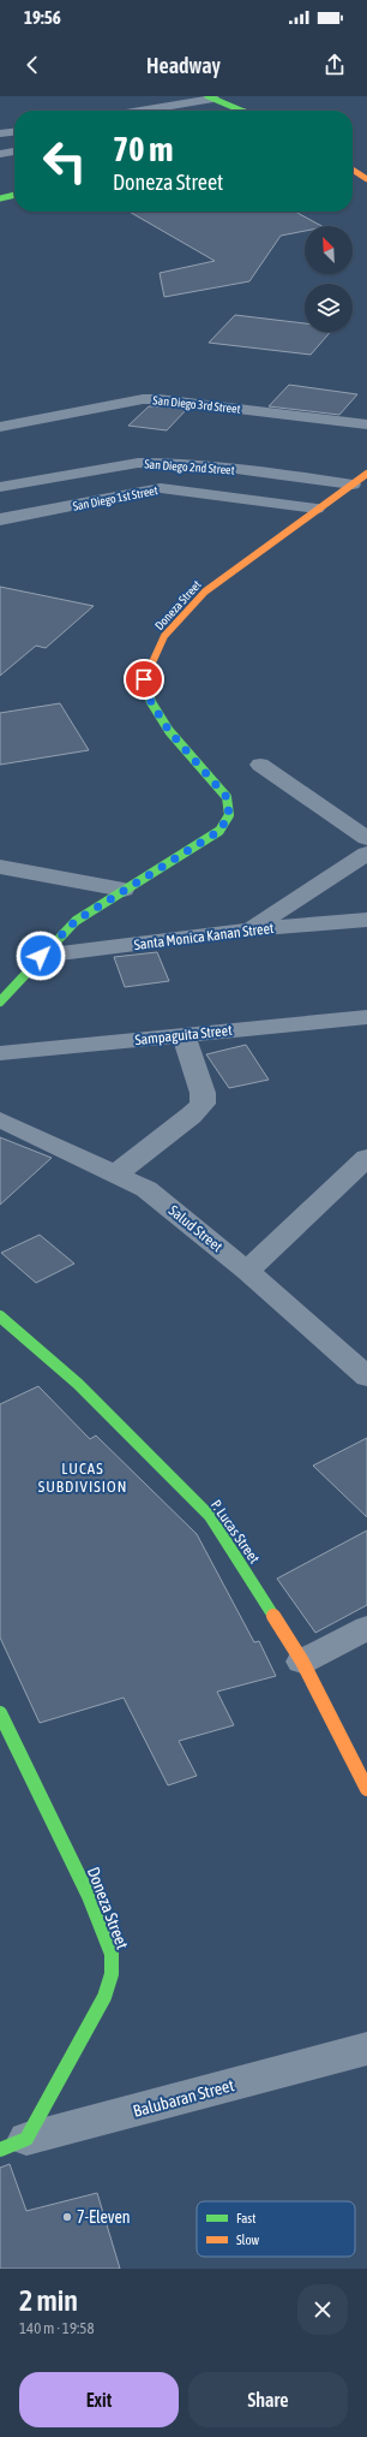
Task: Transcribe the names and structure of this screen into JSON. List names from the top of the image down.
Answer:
{
  "streets": {
    "street": [
      "San Diego 3rd Street",
      "San Diego 2nd Street",
      "San Diego 1st Street",
      "Doneza Street",
      "Santa Monica Kanan Street",
      "Sampaguita Street",
      "Salud Street",
      "P. Lucas Street",
      "Balubaran Street"
    ]
  },
  "crossings": [
    ["San Diego 1st Street", "Doneza Street"],
    ["Doneza Street", "Santa Monica Kanan Street"],
    ["Doneza Street", "Balubaran Street"]
  ],
  "districts": ["LUCAS SUBDIVISION"],
  "places": ["7-Eleven"],
  "legend": ["Fast", "Slow"],
  "north": "top left",
  "page": {
    "status": "19:56",
    "header": "Headway",
    "turn": ["70 m", "Doneza Street"],
    "heading": ["2 min", "140 m · 19:58"],
    "buttons": ["Exit", "Share"]
  }
}
